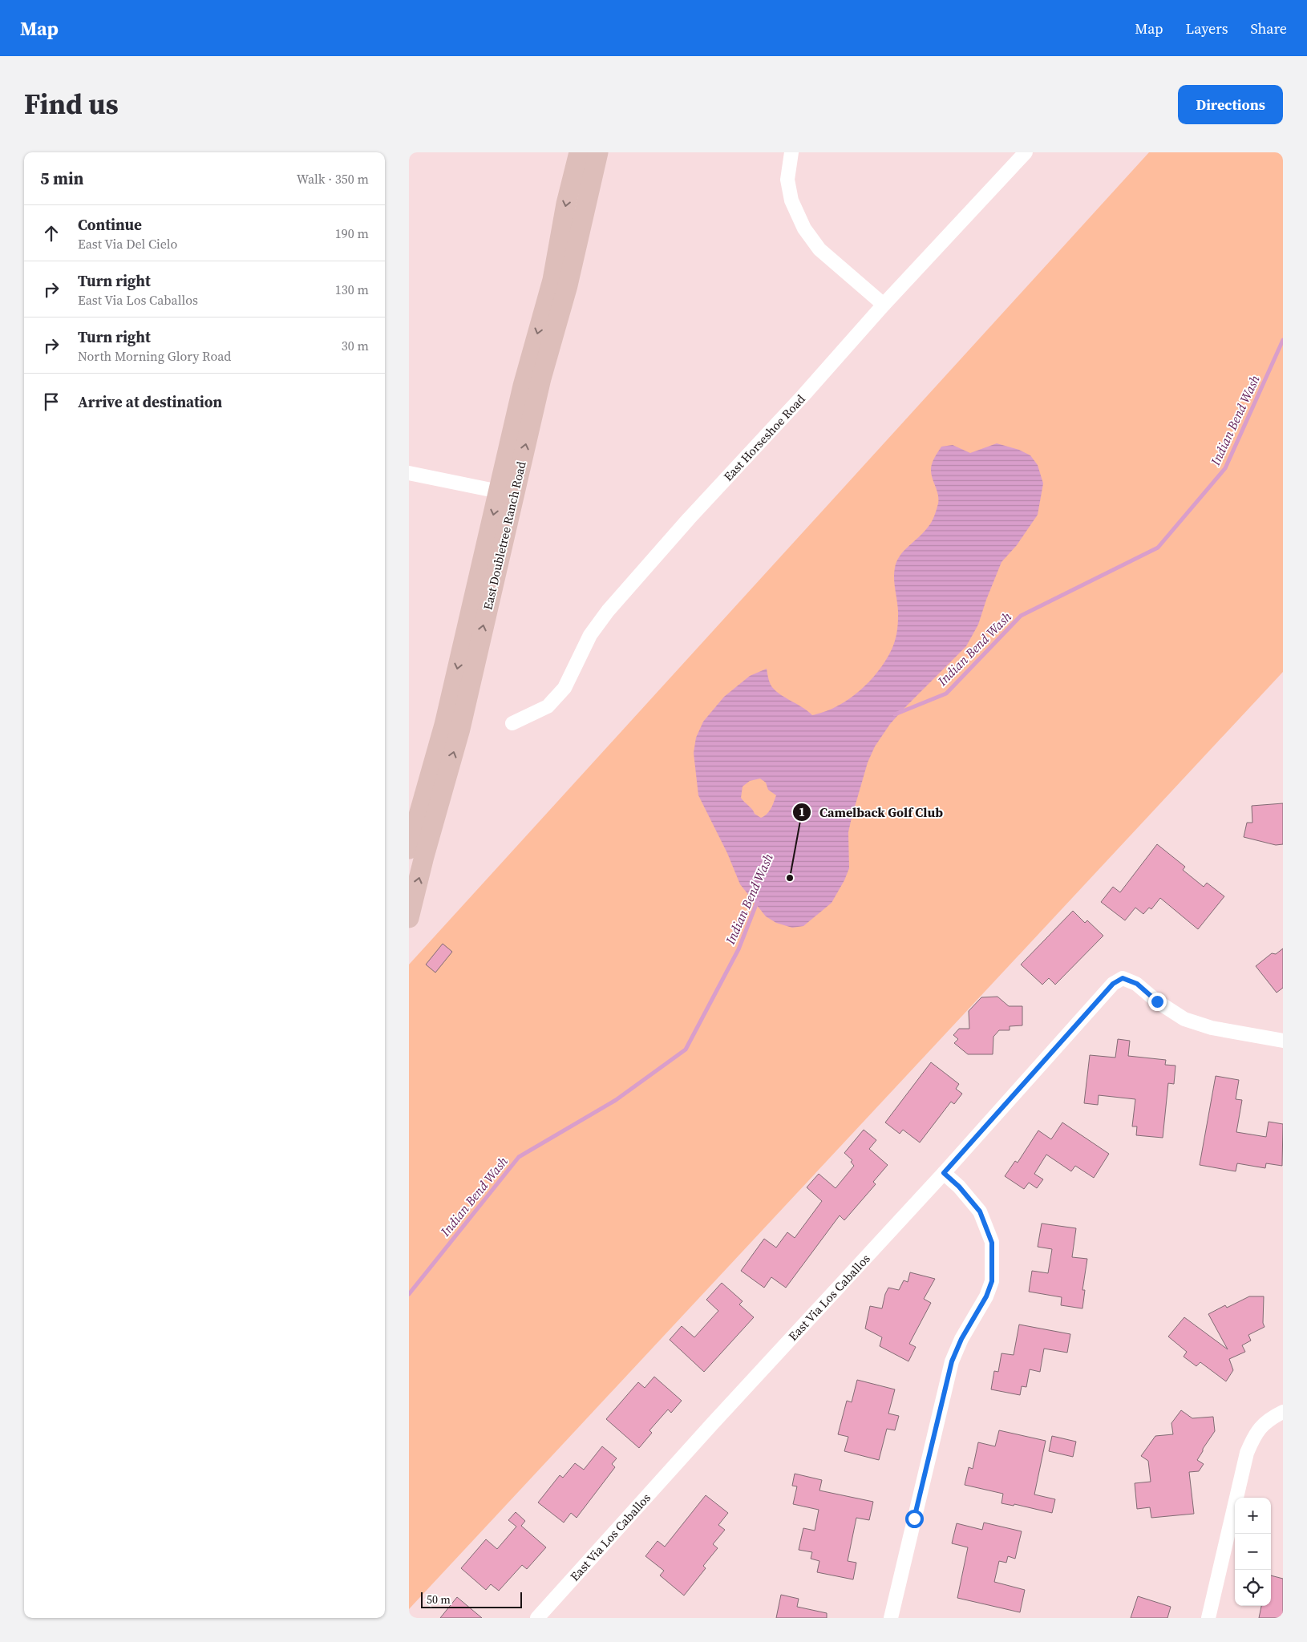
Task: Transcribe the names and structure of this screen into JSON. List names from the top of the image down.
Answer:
{
  "streets": {
    "main road": ["East Doubletree Ranch Road"],
    "street": ["East Horseshoe Road", "East Via Los Caballos"]
  },
  "water": ["Indian Bend Wash"],
  "places": ["Camelback Golf Club"],
  "scale_bar": "50 m",
  "page": {
    "header": "Map",
    "nav": ["Map", "Layers", "Share"],
    "title": "Find us",
    "buttons": "Directions",
    "heading": ["5 min", "Walk · 350 m"],
    "list": [
      ["Continue", "East Via Del Cielo", "190 m"],
      ["Turn right", "East Via Los Caballos", "130 m"],
      ["Turn right", "North Morning Glory Road", "30 m"],
      "Arrive at destination"
    ],
    "map_buttons": ["+", "−"],
    "scale": "50 m"
  }
}
